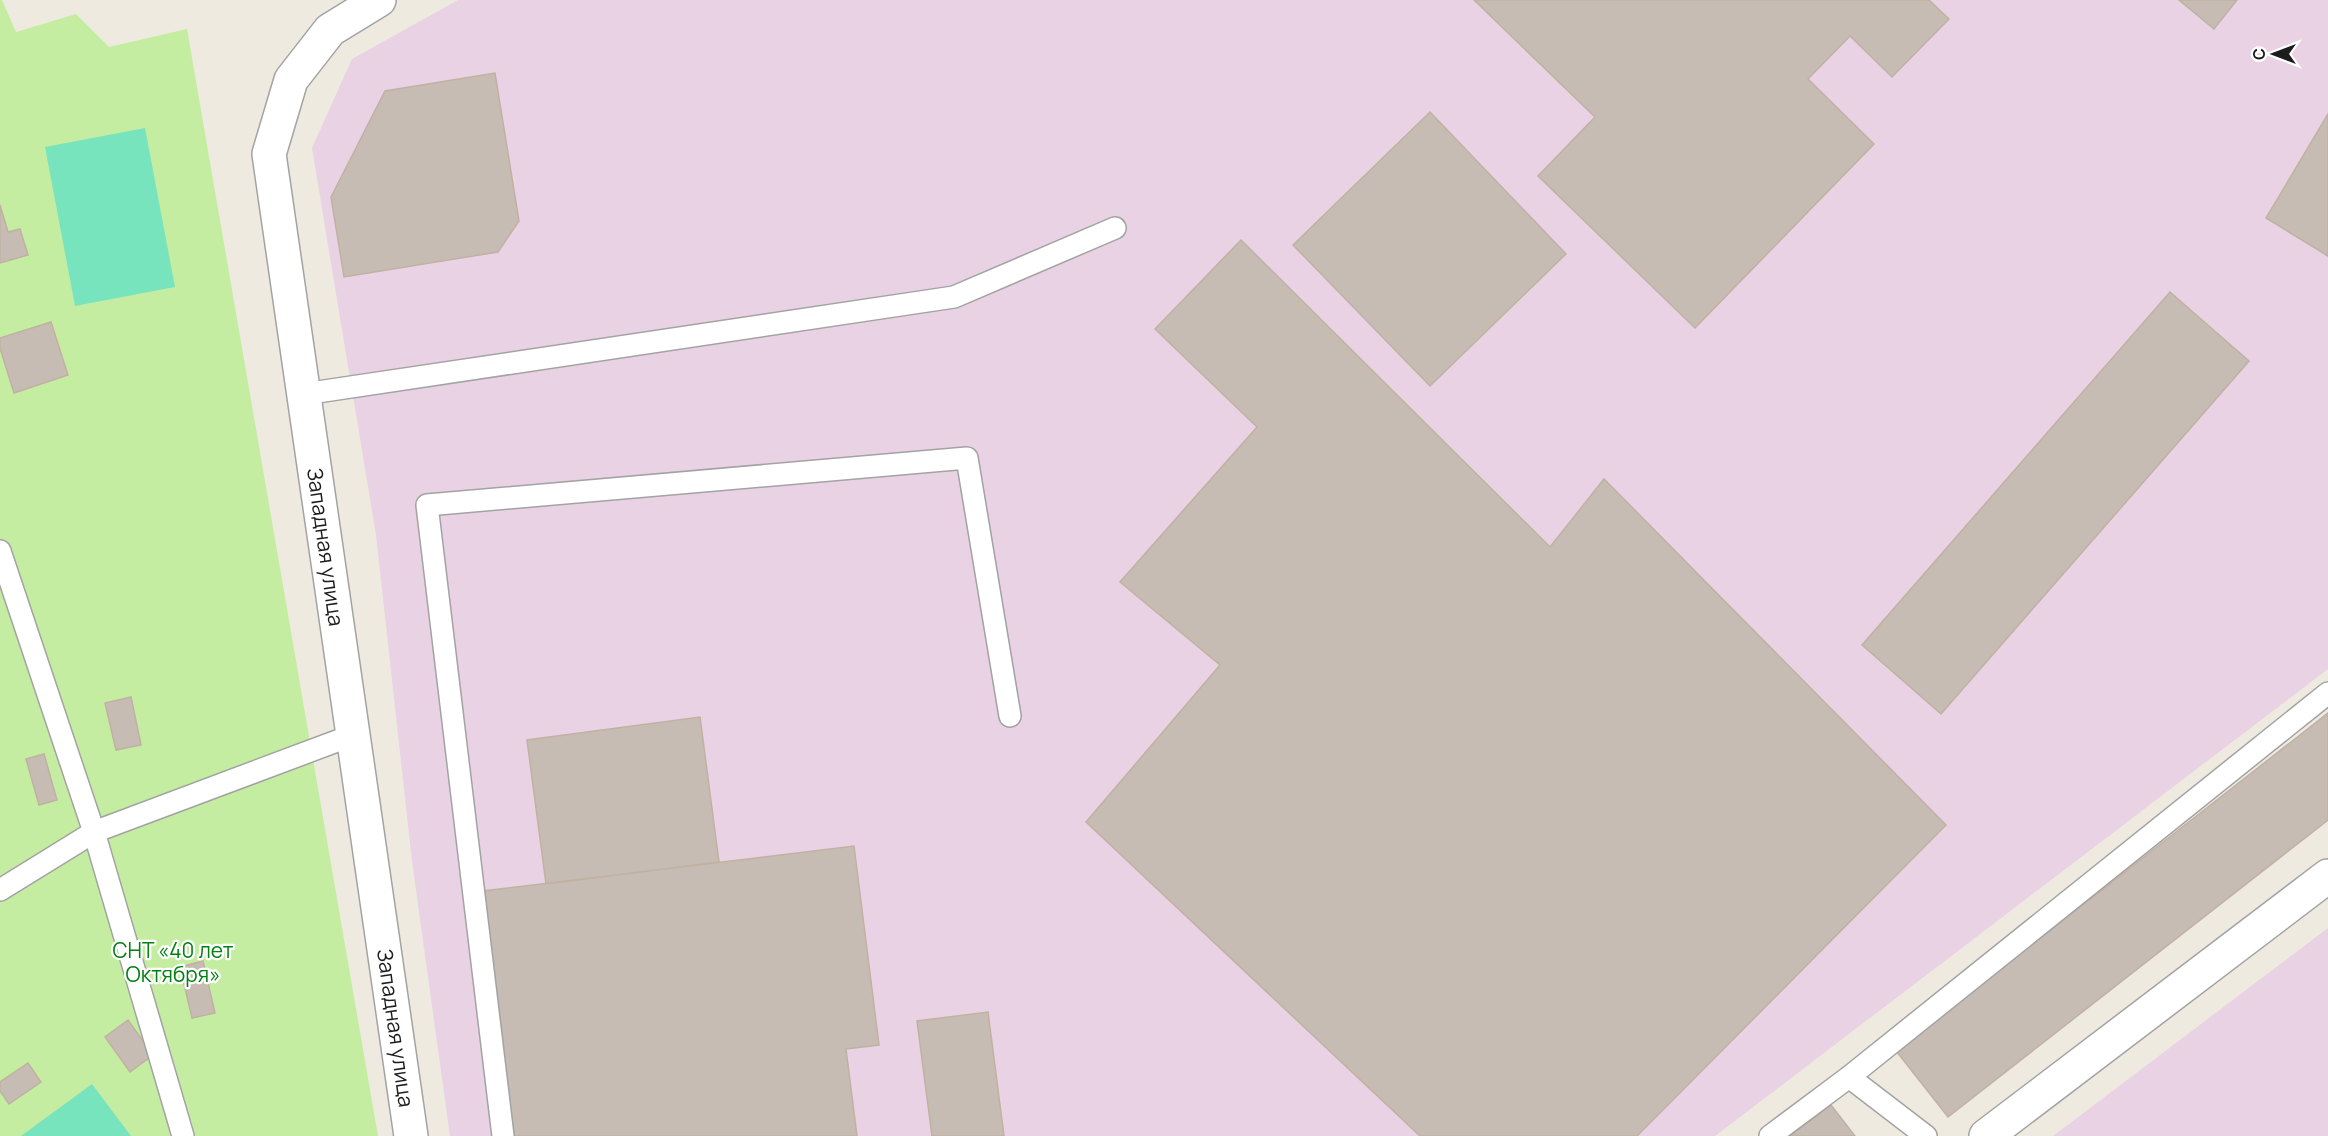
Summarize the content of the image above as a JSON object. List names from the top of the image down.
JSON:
{
  "streets": {
    "street": ["Западная улица"]
  },
  "parks": ["СНТ «40 лет Октября»"],
  "north": "left"
}
